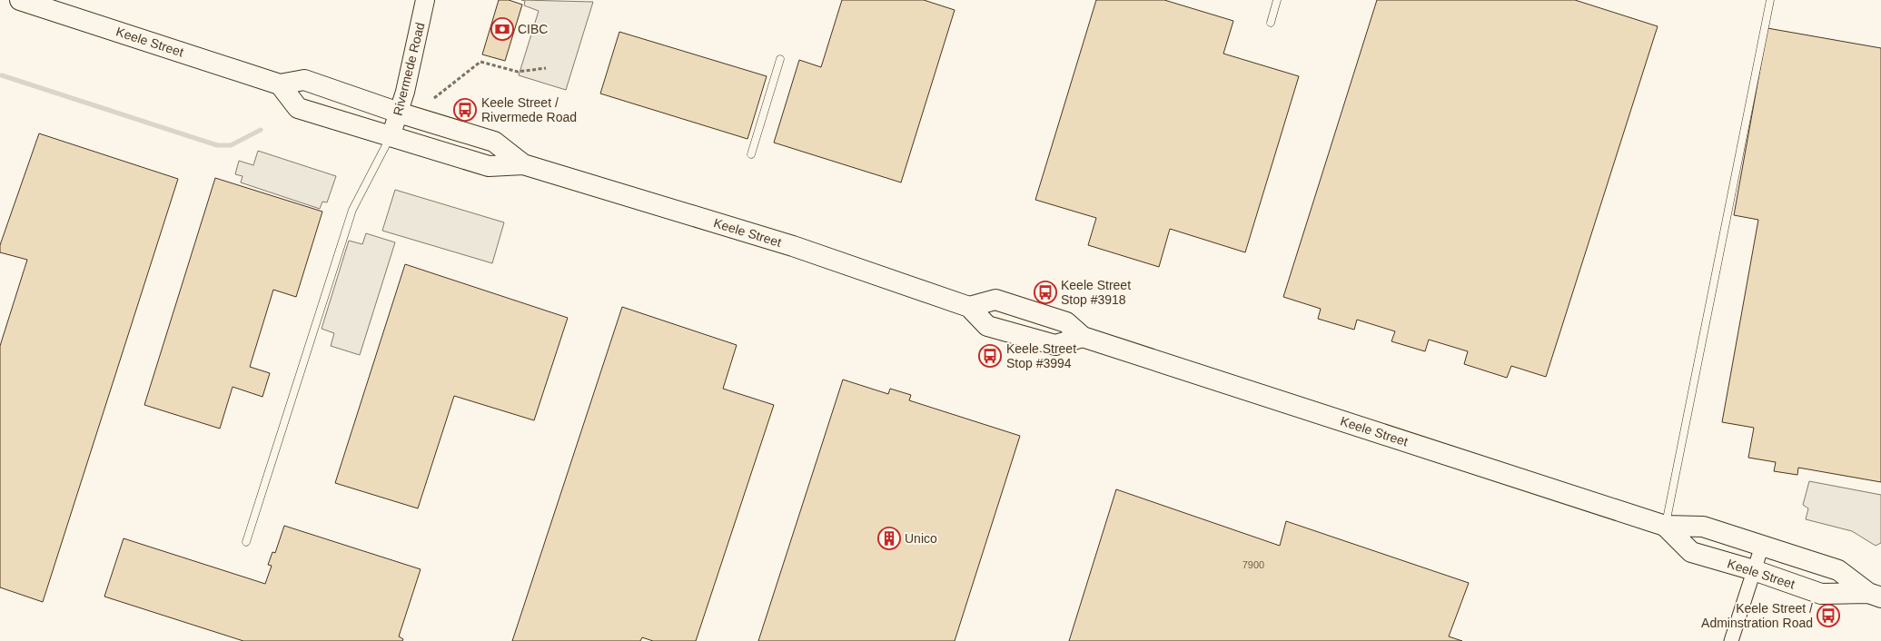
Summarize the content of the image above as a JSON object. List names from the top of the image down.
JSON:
{
  "streets": {
    "main road": ["Keele Street"],
    "street": ["Rivermede Road"]
  },
  "crossings": [
    ["Keele Street", "Rivermede Road"]
  ],
  "places": {
    "bank": ["CIBC"],
    "bus stop": [
      "Keele Street / Rivermede Road",
      "Keele Street Stop #3918",
      "Keele Street Stop #3994",
      "Keele Street / Adminstration Road"
    ],
    "building": ["Unico"]
  },
  "house_numbers": ["7900"]
}
